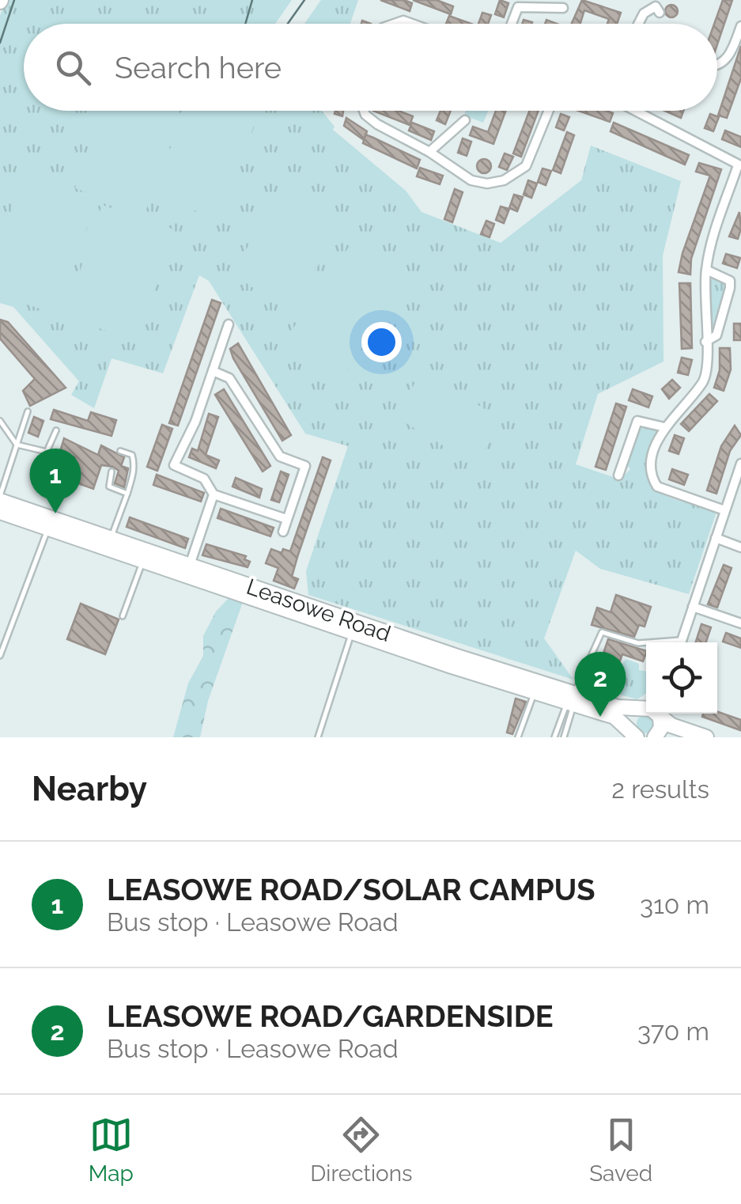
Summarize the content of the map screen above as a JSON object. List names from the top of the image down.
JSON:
{
  "streets": {
    "main road": ["Leasowe Road"]
  },
  "page": {
    "search": "Search here",
    "pins": ["1", "2"],
    "heading": ["Nearby", "2 results"],
    "list": [
      {
        "mark": "1",
        "name": "LEASOWE ROAD/SOLAR CAMPUS",
        "note": "Bus stop · Leasowe Road",
        "value": "310 m"
      },
      {
        "mark": "2",
        "name": "LEASOWE ROAD/GARDENSIDE",
        "note": "Bus stop · Leasowe Road",
        "value": "370 m"
      }
    ],
    "nav": ["Map", "Directions", "Saved"]
  }
}
